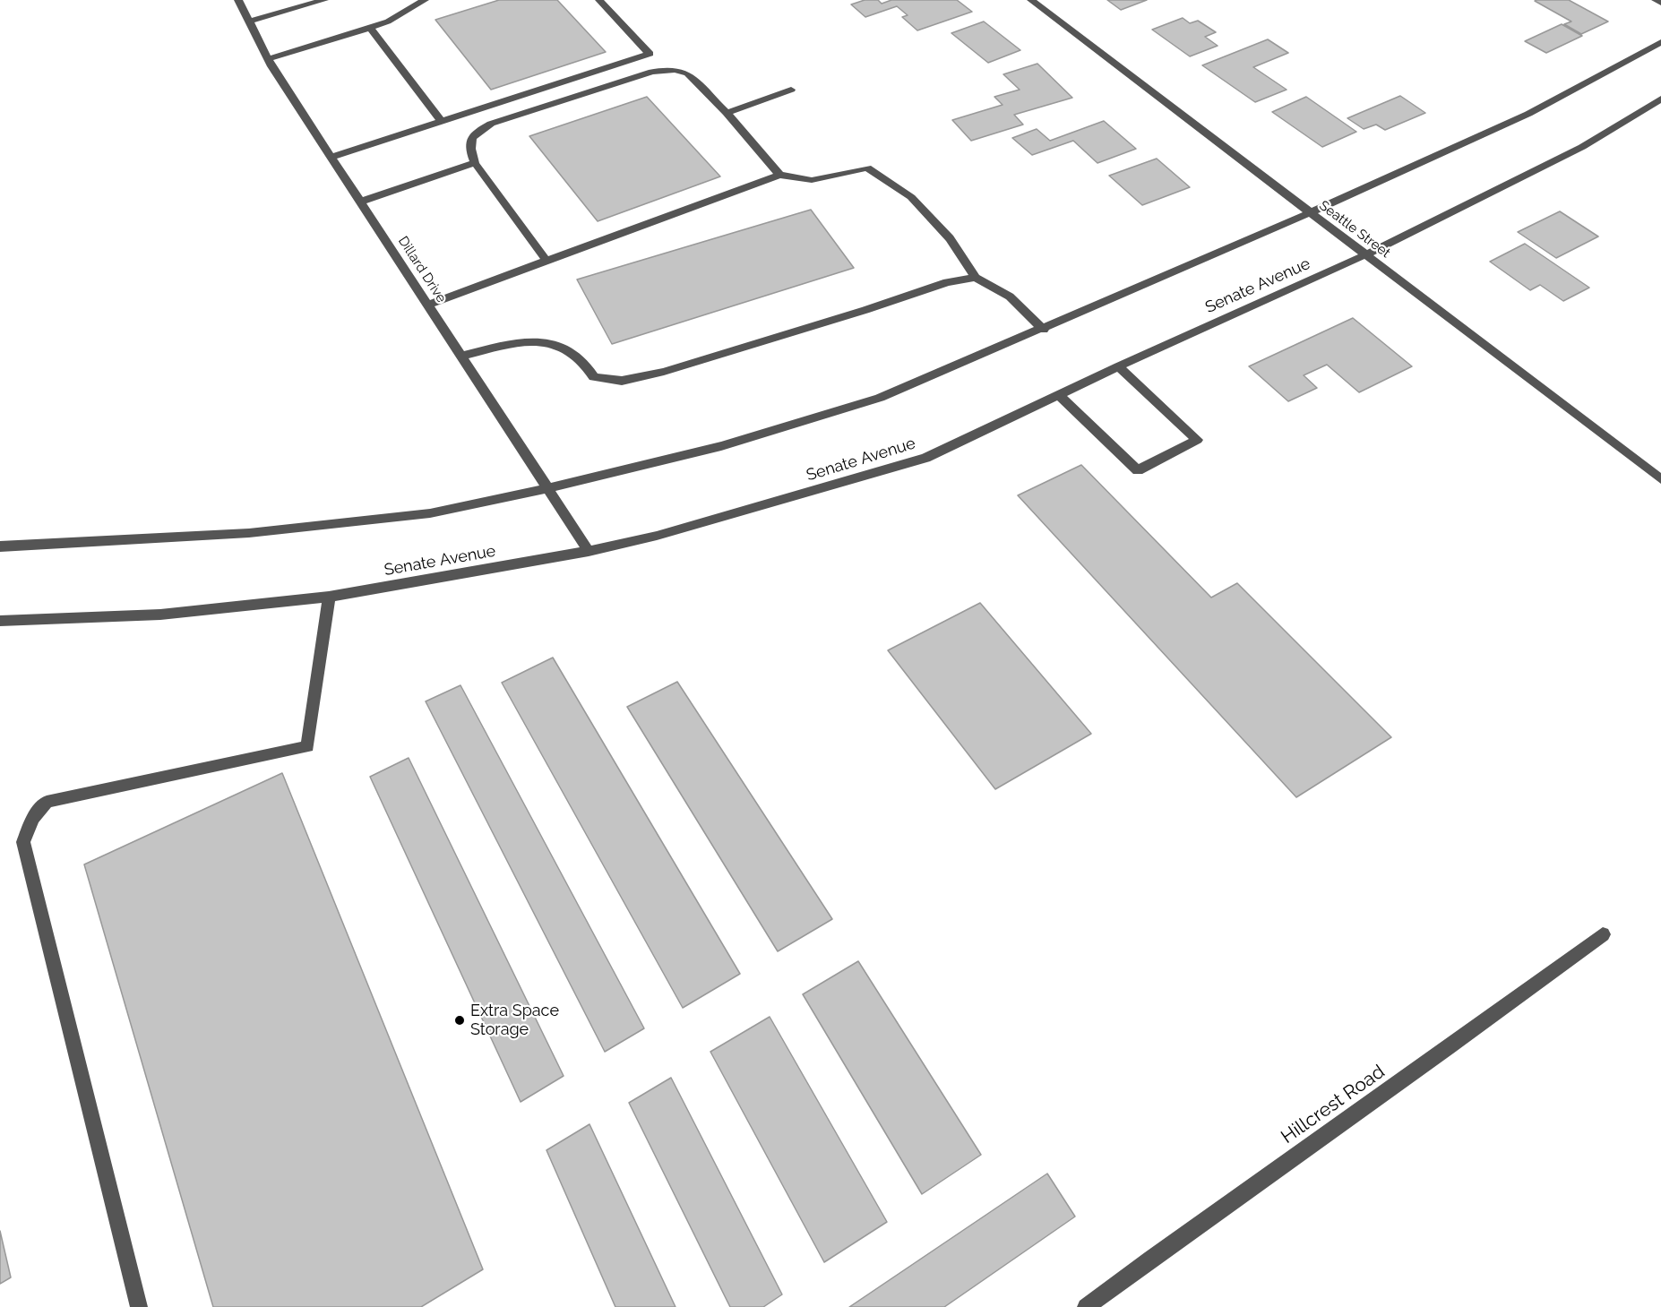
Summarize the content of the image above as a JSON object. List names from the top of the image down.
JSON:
{
  "streets": {
    "street": [
      "Seattle Street",
      "Dillard Drive",
      "Senate Avenue",
      "Hillcrest Road"
    ]
  },
  "crossings": [
    ["Seattle Street", "Senate Avenue"],
    ["Dillard Drive", "Senate Avenue"]
  ],
  "places": ["Extra Space Storage"]
}
